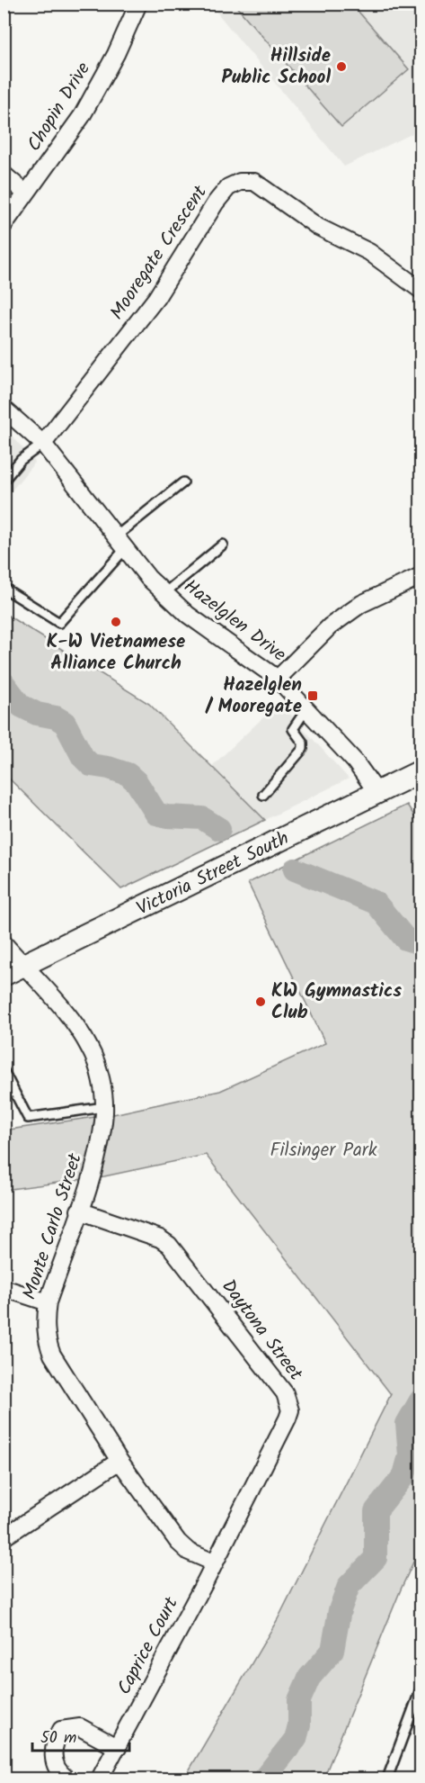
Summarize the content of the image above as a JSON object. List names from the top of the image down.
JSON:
{
  "streets": {
    "main road": ["Victoria Street South"],
    "street": [
      "Chopin Drive",
      "Mooregate Crescent",
      "Hazelglen Drive",
      "Monte Carlo Street",
      "Daytona Street",
      "Caprice Court"
    ]
  },
  "crossings": [
    ["Mooregate Crescent", "Hazelglen Drive"],
    ["Hazelglen Drive", "Victoria Street South"],
    ["Victoria Street South", "Monte Carlo Street"],
    ["Monte Carlo Street", "Daytona Street"],
    ["Monte Carlo Street", "Caprice Court"],
    ["Daytona Street", "Caprice Court"]
  ],
  "parks": ["Filsinger Park"],
  "places": {
    "other": ["Hillside Public School", "K-W Vietnamese Alliance Church", "KW Gymnastics Club"],
    "transit": ["Hazelglen / Mooregate"]
  },
  "scale_bar": "50 m"
}
